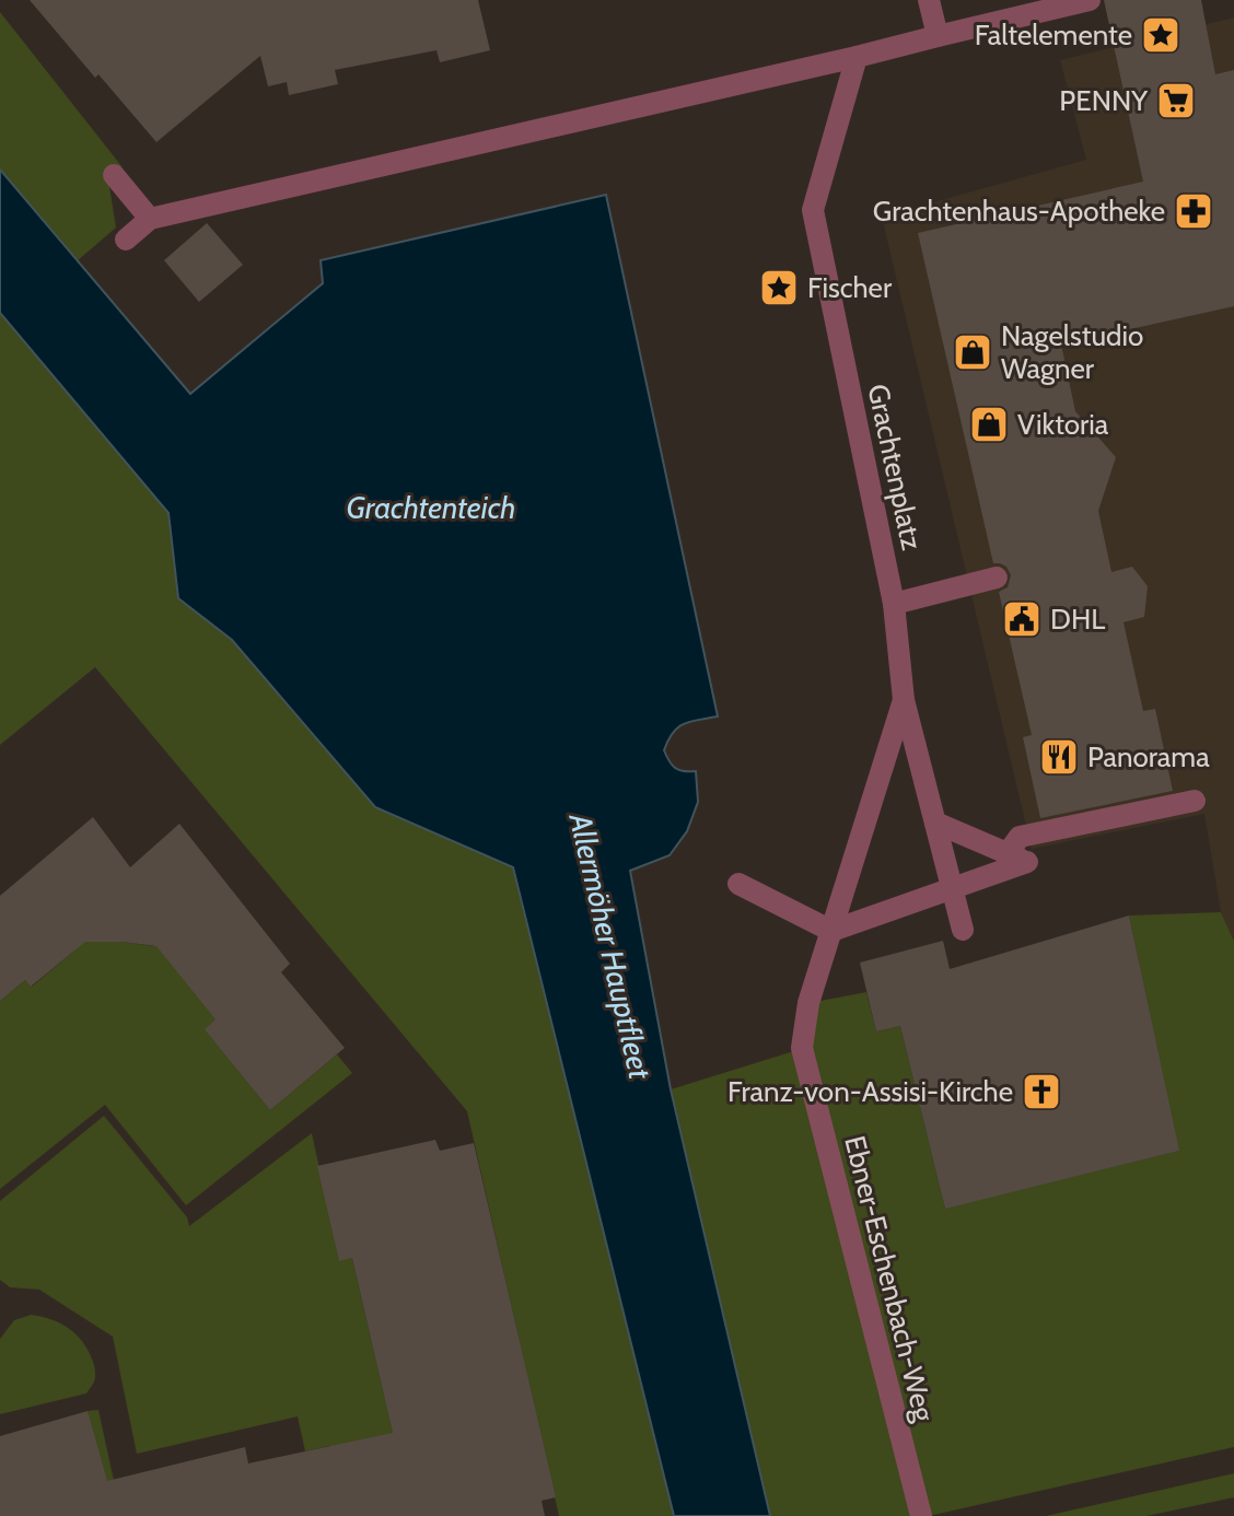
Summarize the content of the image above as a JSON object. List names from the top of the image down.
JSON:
{
  "streets": {
    "street": ["Grachtenplatz", "Ebner-Eschenbach-Weg"]
  },
  "crossings": [
    ["Grachtenplatz", "Ebner-Eschenbach-Weg"]
  ],
  "water": ["Grachtenteich", "Allermöher Hauptfleet"],
  "places": {
    "place": ["Faltelemente", "Fischer"],
    "supermarket": ["PENNY"],
    "pharmacy": ["Grachtenhaus-Apotheke"],
    "shop": ["Nagelstudio Wagner", "Viktoria"],
    "public building": ["DHL"],
    "restaurant": ["Panorama"],
    "church": ["Franz-von-Assisi-Kirche"]
  }
}
